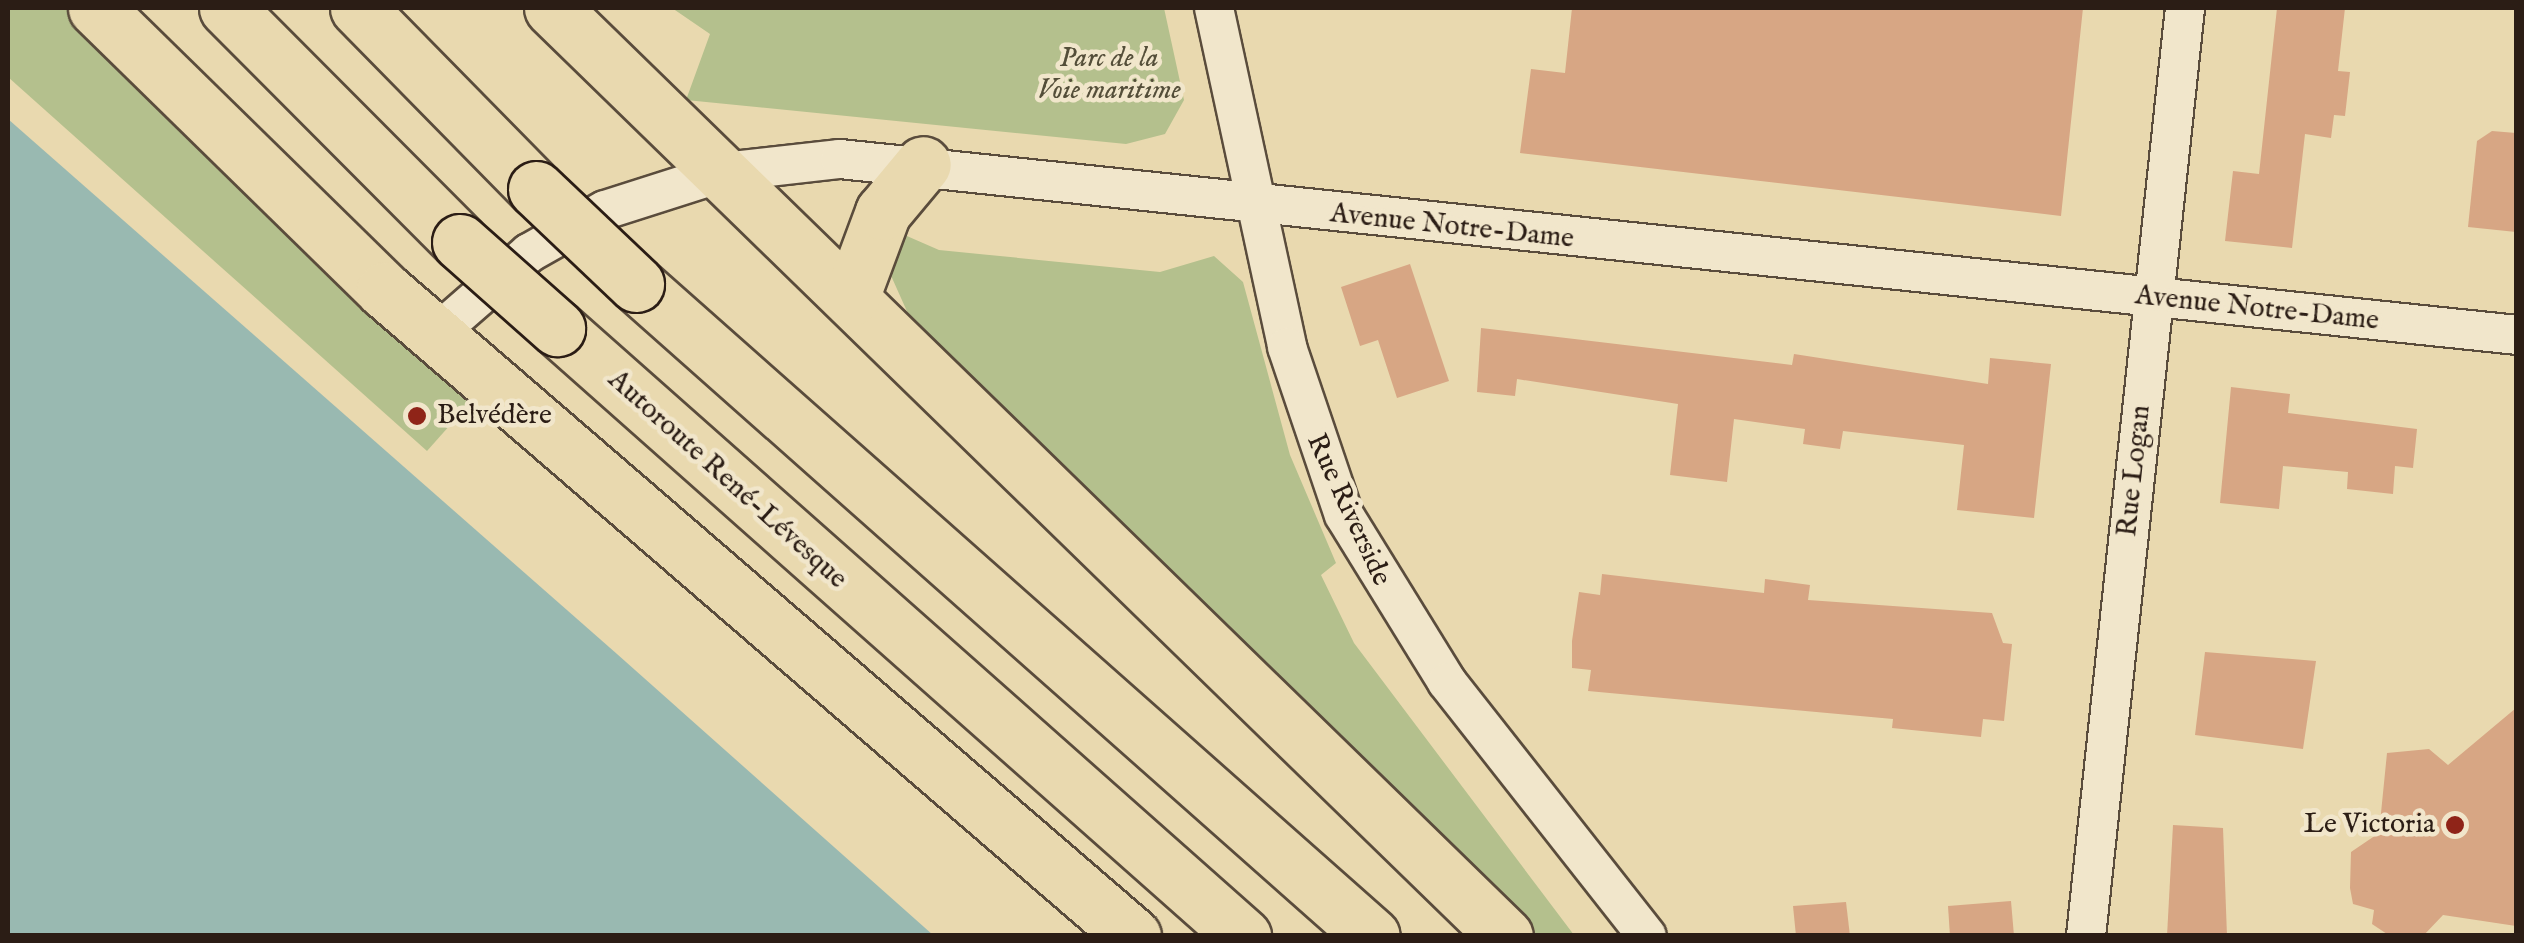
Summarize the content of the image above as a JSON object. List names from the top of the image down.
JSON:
{
  "streets": {
    "highway": ["Autoroute René-Lévesque"],
    "street": ["Avenue Notre-Dame", "Rue Logan", "Rue Riverside"]
  },
  "crossings": [
    ["Avenue Notre-Dame", "Rue Logan"],
    ["Avenue Notre-Dame", "Rue Riverside"]
  ],
  "parks": ["Parc de la Voie maritime"],
  "places": ["Belvédère", "Le Victoria"]
}
